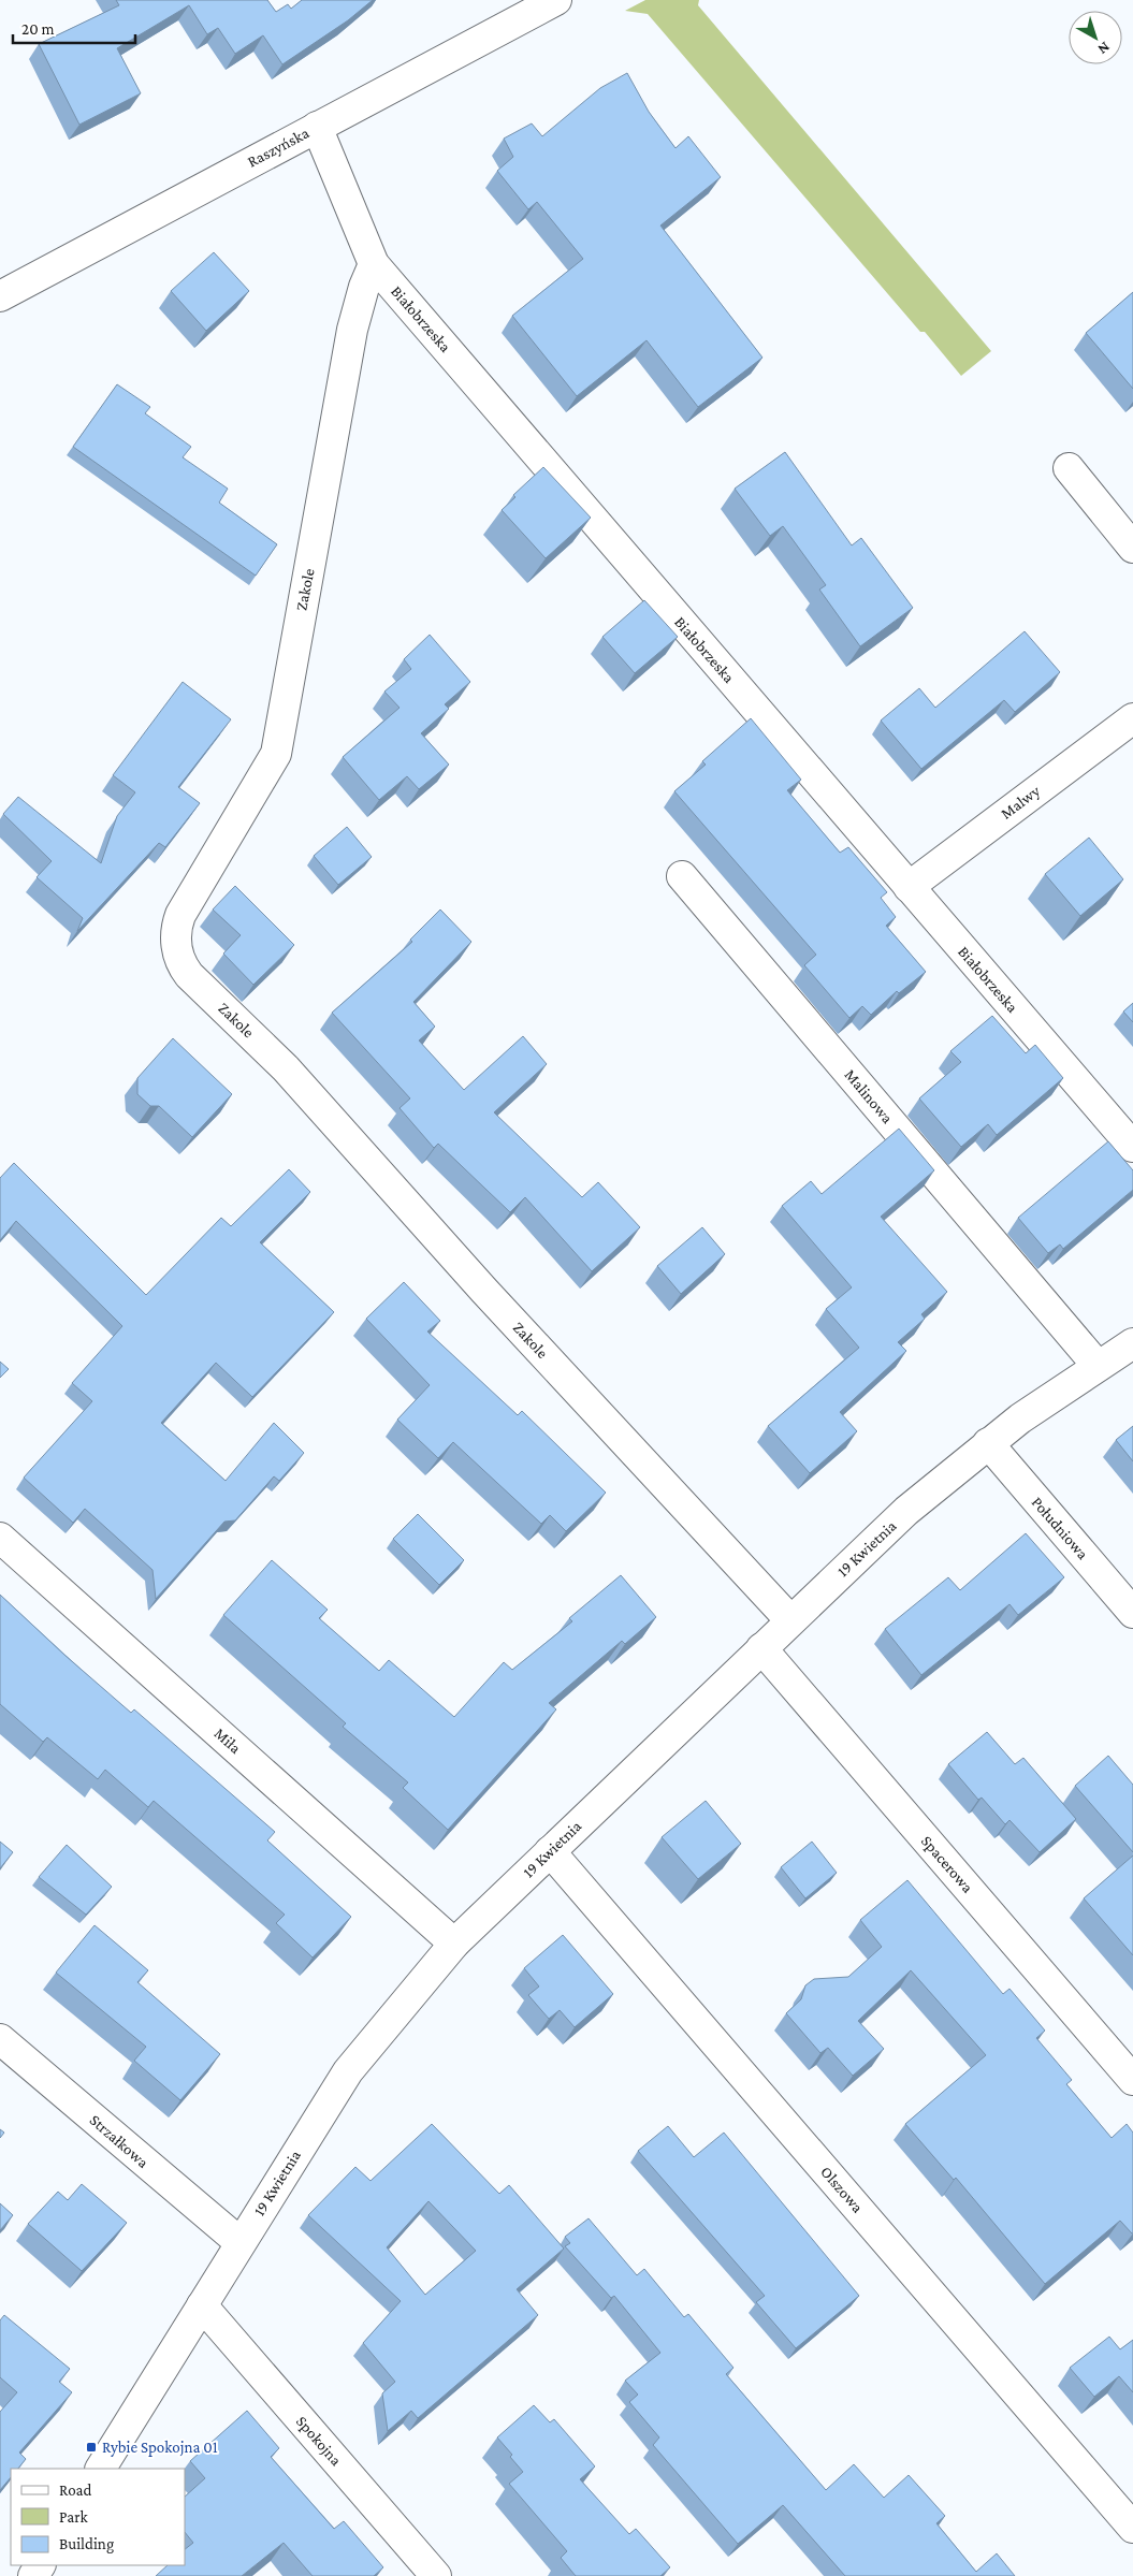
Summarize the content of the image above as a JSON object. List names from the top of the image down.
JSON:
{
  "streets": {
    "street": [
      "Raszyńska",
      "Białobrzeska",
      "Zakole",
      "Malwy",
      "Malinowa",
      "Południowa",
      "19 Kwietnia",
      "Miła",
      "Spacerowa",
      "Strzałkowa",
      "Olszowa",
      "Spokojna"
    ]
  },
  "crossings": [
    ["Raszyńska", "Białobrzeska"],
    ["Białobrzeska", "Zakole"],
    ["Białobrzeska", "Malwy"],
    ["Zakole", "19 Kwietnia"],
    ["Malinowa", "19 Kwietnia"],
    ["Południowa", "19 Kwietnia"],
    ["19 Kwietnia", "Miła"],
    ["19 Kwietnia", "Spacerowa"],
    ["19 Kwietnia", "Strzałkowa"],
    ["19 Kwietnia", "Olszowa"],
    ["19 Kwietnia", "Spokojna"]
  ],
  "places": {
    "transit": ["Rybie Spokojna 01"]
  },
  "legend": ["Road", "Park", "Building"],
  "scale_bar": "20 m",
  "north": "bottom right"
}
